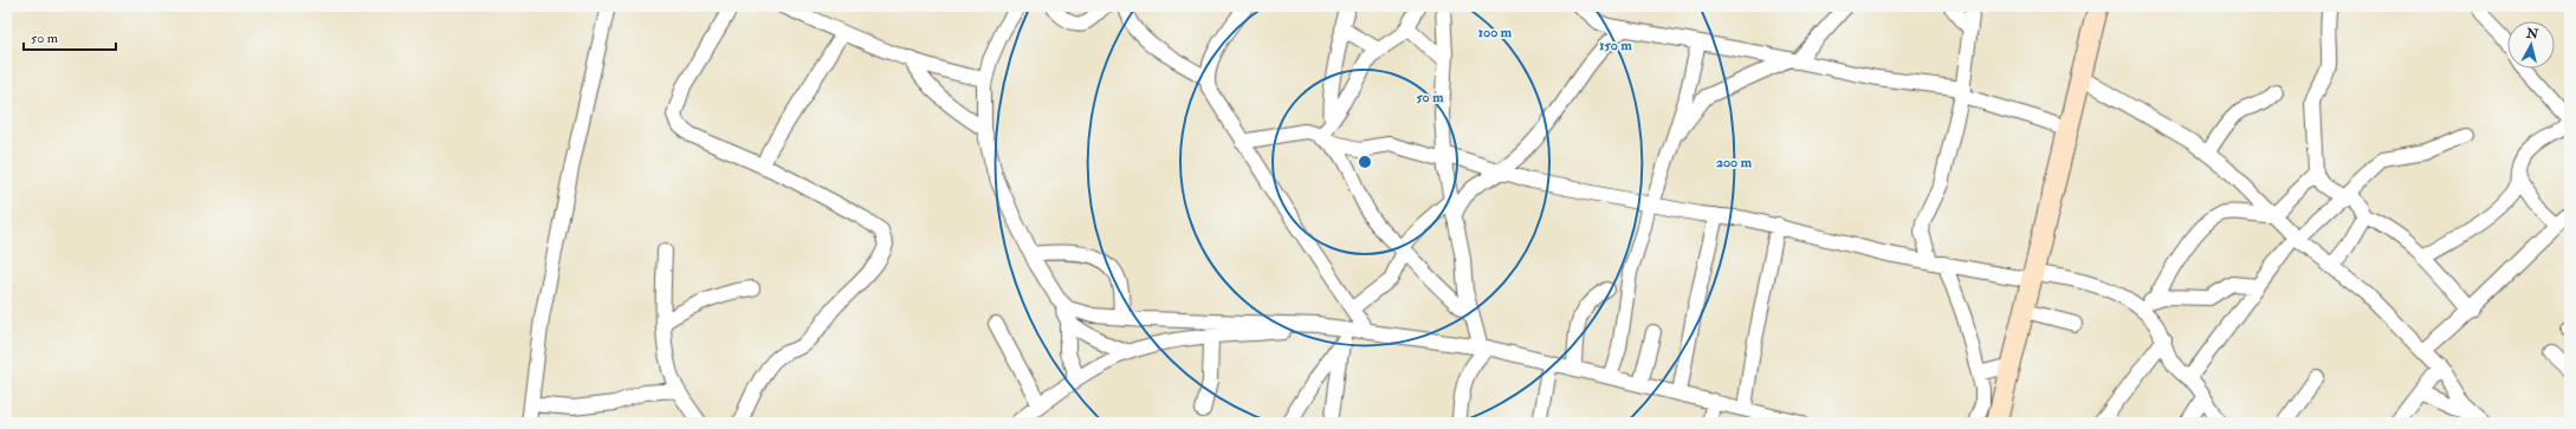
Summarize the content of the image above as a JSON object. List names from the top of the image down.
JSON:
{
  "scale_bar": "50 m",
  "north": "top",
  "rings": [
    "100 m",
    "150 m",
    "50 m",
    "200 m"
  ]
}
